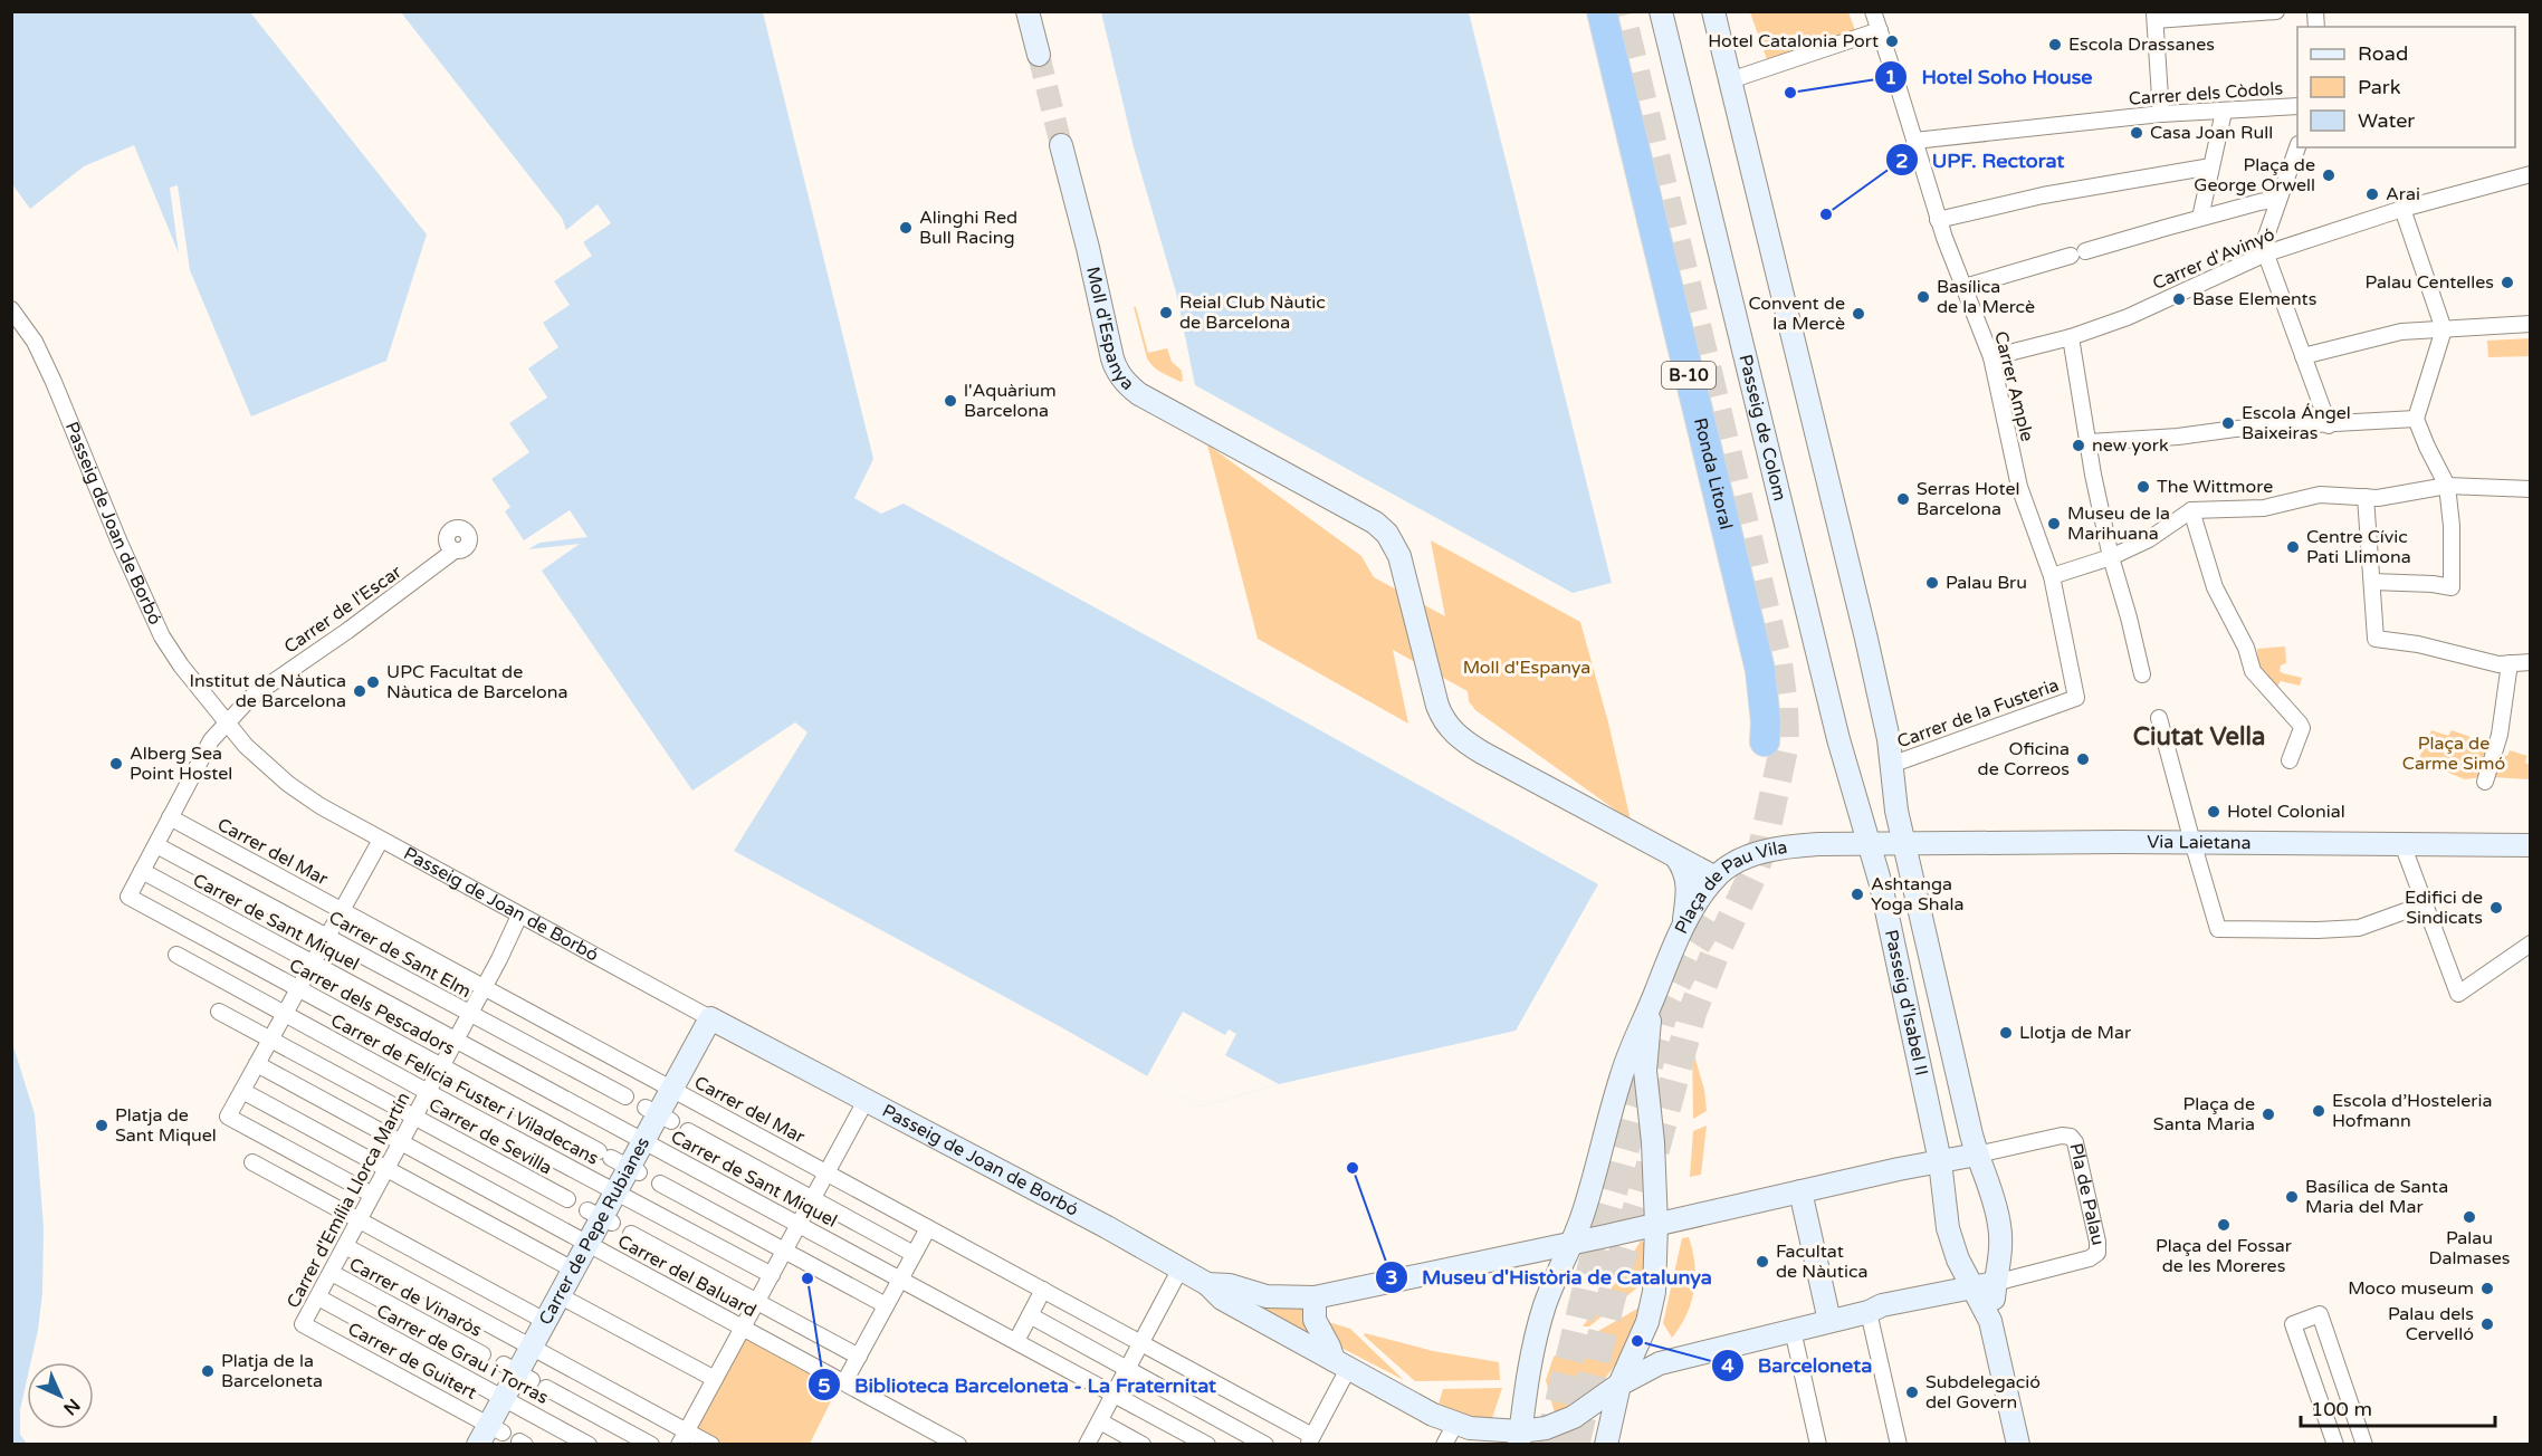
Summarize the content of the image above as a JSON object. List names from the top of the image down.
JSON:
{
  "streets": {
    "highway": ["B-10", "Ronda Litoral"],
    "street": [
      "Carrer dels Còdols",
      "Carrer d'Avinyó",
      "Moll d'Espanya",
      "Carrer Ample",
      "Passeig de Colom",
      "Passeig de Joan de Borbó",
      "Carrer de l'Escar",
      "Carrer de la Fusteria",
      "Via Laietana",
      "Carrer del Mar",
      "Plaça de Pau Vila",
      "Carrer de Sant Miquel",
      "Carrer de Sant Elm",
      "Passeig d'Isabel II",
      "Carrer dels Pescadors",
      "Carrer de Felícia Fuster i Viladecans",
      "Carrer de Sevilla",
      "Pla de Palau",
      "Carrer d'Emília Llorca Martín",
      "Carrer de Pepe Rubianes",
      "Carrer del Baluard",
      "Carrer de Vinaròs",
      "Carrer de Grau i Torras",
      "Carrer de Guitert"
    ]
  },
  "crossings": [
    ["Carrer dels Còdols", "Carrer Ample"],
    ["Carrer d'Avinyó", "Carrer Ample"],
    ["Moll d'Espanya", "Plaça de Pau Vila"],
    ["Carrer Ample", "Carrer de la Fusteria"],
    ["Passeig de Colom", "Via Laietana"],
    ["Passeig de Colom", "Plaça de Pau Vila"],
    ["Passeig de Colom", "Passeig d'Isabel II"],
    ["Passeig de Joan de Borbó", "Carrer de l'Escar"],
    ["Passeig de Joan de Borbó", "Carrer d'Emília Llorca Martín"],
    ["Passeig de Joan de Borbó", "Carrer de Pepe Rubianes"],
    ["Carrer de l'Escar", "Carrer del Mar"],
    ["Carrer de l'Escar", "Carrer de Sant Miquel"],
    ["Carrer de l'Escar", "Carrer de Sant Elm"],
    ["Carrer de l'Escar", "Carrer dels Pescadors"],
    ["Via Laietana", "Plaça de Pau Vila"],
    ["Via Laietana", "Passeig d'Isabel II"],
    ["Carrer del Mar", "Carrer d'Emília Llorca Martín"],
    ["Carrer del Mar", "Carrer de Pepe Rubianes"],
    ["Plaça de Pau Vila", "Passeig d'Isabel II"],
    ["Plaça de Pau Vila", "Pla de Palau"],
    ["Carrer de Sant Miquel", "Carrer d'Emília Llorca Martín"],
    ["Carrer de Sant Miquel", "Carrer de Pepe Rubianes"],
    ["Carrer de Sant Elm", "Carrer d'Emília Llorca Martín"],
    ["Passeig d'Isabel II", "Pla de Palau"],
    ["Carrer dels Pescadors", "Carrer d'Emília Llorca Martín"],
    ["Carrer dels Pescadors", "Carrer de Pepe Rubianes"],
    ["Carrer de Felícia Fuster i Viladecans", "Carrer d'Emília Llorca Martín"],
    ["Carrer de Felícia Fuster i Viladecans", "Carrer de Pepe Rubianes"],
    ["Carrer de Sevilla", "Carrer d'Emília Llorca Martín"],
    ["Carrer d'Emília Llorca Martín", "Carrer del Baluard"],
    ["Carrer d'Emília Llorca Martín", "Carrer de Vinaròs"],
    ["Carrer d'Emília Llorca Martín", "Carrer de Grau i Torras"],
    ["Carrer d'Emília Llorca Martín", "Carrer de Guitert"],
    ["Carrer de Pepe Rubianes", "Carrer del Baluard"],
    ["Carrer de Pepe Rubianes", "Carrer de Grau i Torras"],
    ["Carrer de Pepe Rubianes", "Carrer de Guitert"]
  ],
  "districts": ["Ciutat Vella"],
  "parks": ["Moll d'Espanya", "Plaça de Carme Simó"],
  "places": [
    "Hotel Catalonia Port",
    "Escola Drassanes",
    "Hotel Soho House",
    "Casa Joan Rull",
    "Plaça de George Orwell",
    "Arai",
    "UPF. Rectorat",
    "Alinghi Red Bull Racing",
    "Palau Centelles",
    "Basílica de la Mercè",
    "Base Elements",
    "Reial Club Nàutic de Barcelona",
    "Convent de la Mercè",
    "l'Aquàrium Barcelona",
    "Escola Ángel Baixeiras",
    "new york",
    "The Wittmore",
    "Serras Hotel Barcelona",
    "Museu de la Marihuana",
    "Centre Cívic Pati Llimona",
    "Palau Bru",
    "UPC Facultat de Nàutica de Barcelona",
    "Institut de Nàutica de Barcelona",
    "Oficina de Correos",
    "Alberg Sea Point Hostel",
    "Hotel Colonial",
    "Ashtanga Yoga Shala",
    "Edifici de Sindicats",
    "Llotja de Mar",
    "Escola d’Hosteleria Hofmann",
    "Plaça de Santa Maria",
    "Platja de Sant Miquel",
    "Museu d'Història de Catalunya",
    "Basílica de Santa Maria del Mar",
    "Palau Dalmases",
    "Plaça del Fossar de les Moreres",
    "Facultat de Nàutica",
    "Biblioteca Barceloneta - La Fraternitat",
    "Moco museum",
    "Palau dels Cervelló",
    "Barceloneta",
    "Platja de la Barceloneta",
    "Subdelegació del Govern"
  ],
  "legend": ["Road", "Park", "Water"],
  "scale_bar": "100 m",
  "north": "bottom right"
}
